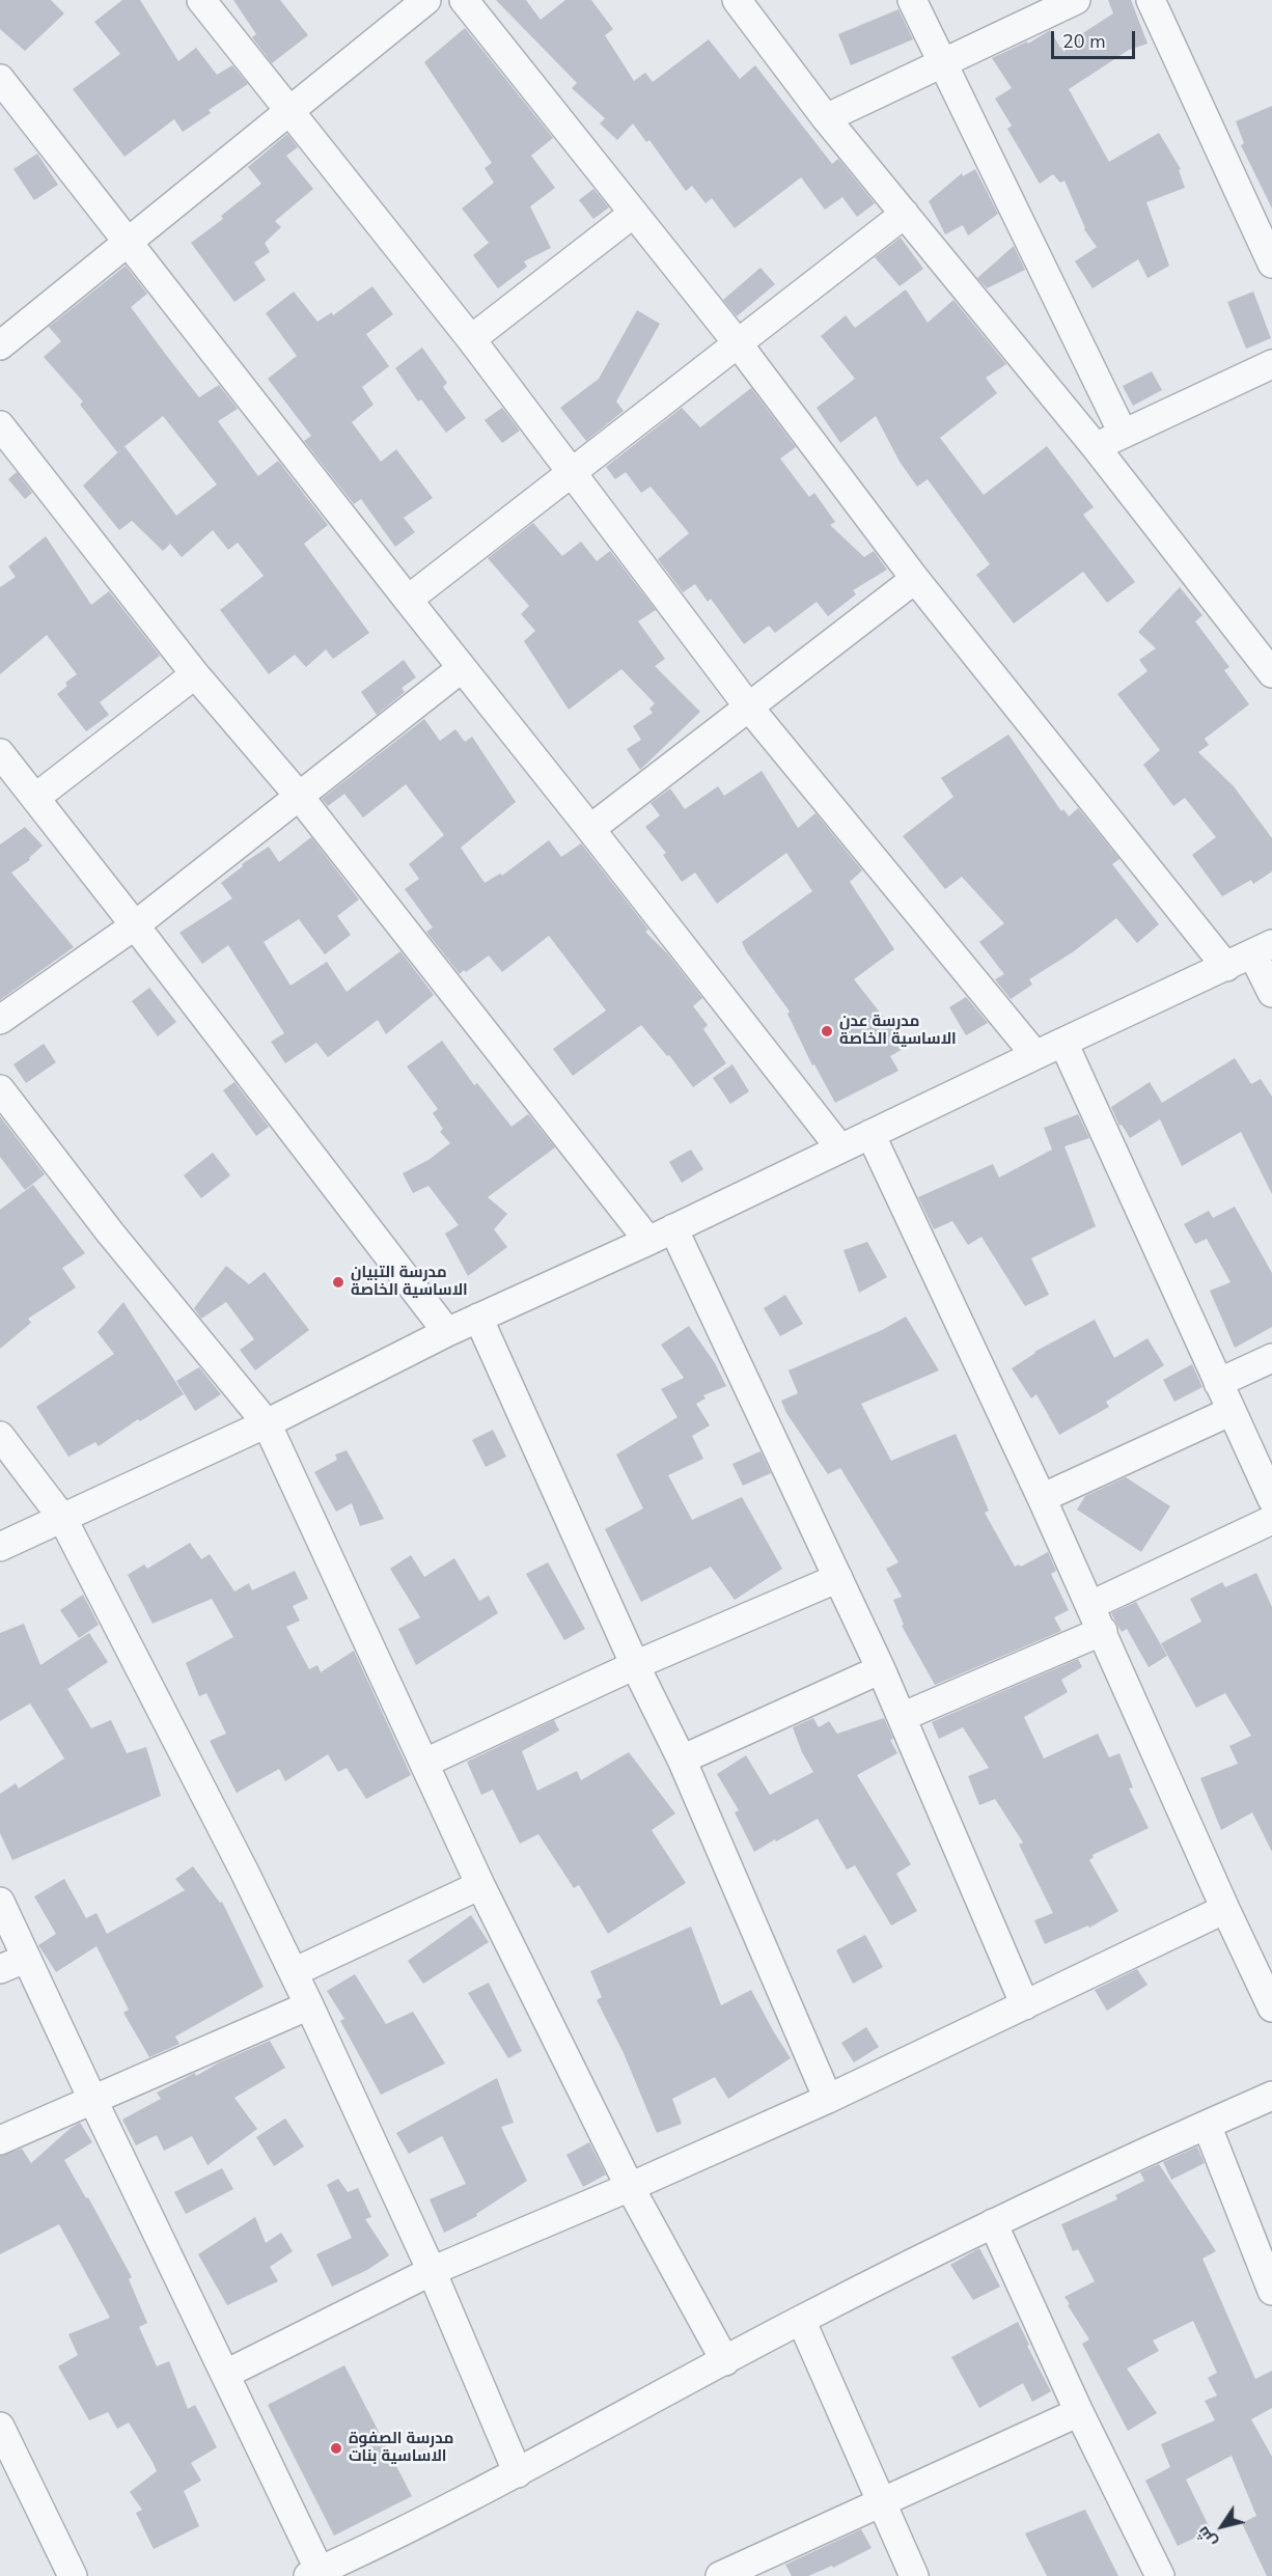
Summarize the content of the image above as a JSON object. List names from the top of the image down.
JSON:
{
  "places": ["مدرسة عدن الاساسية الخاصة", "مدرسة التبيان الاساسية الخاصة", "مدرسة الصفوة الاساسية بنات"],
  "scale_bar": "20 m",
  "north": "bottom left"
}
